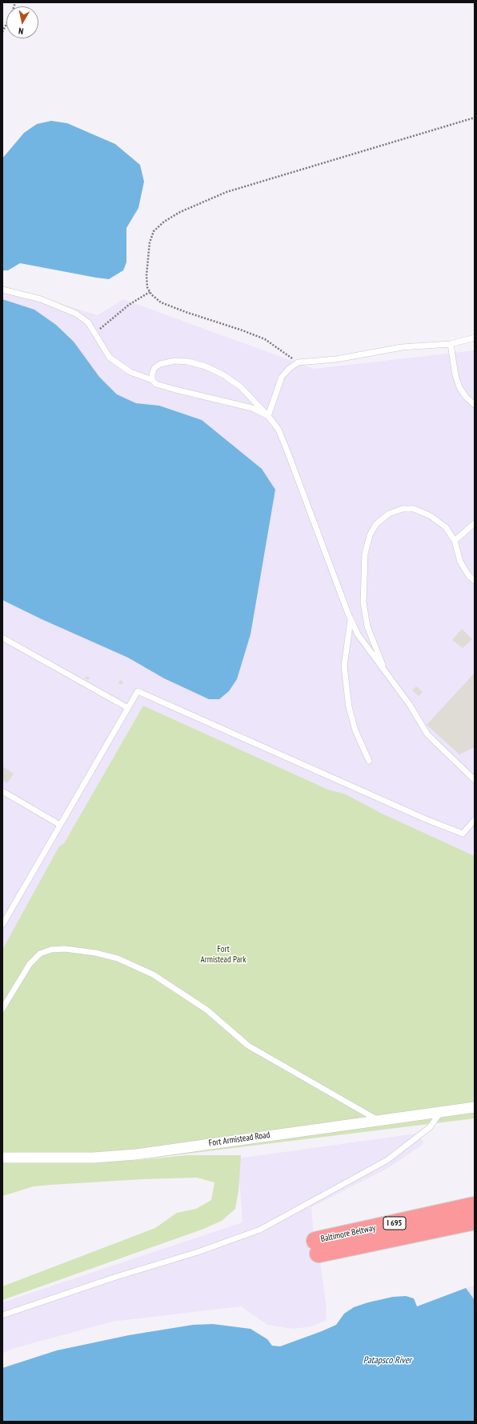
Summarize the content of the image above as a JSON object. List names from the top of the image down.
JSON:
{
  "streets": {
    "highway": ["I 695", "Baltimore Beltway"],
    "street": ["Fort Armistead Road"]
  },
  "water": ["Patapsco River"],
  "parks": ["Fort Armistead Park"],
  "north": "bottom"
}
